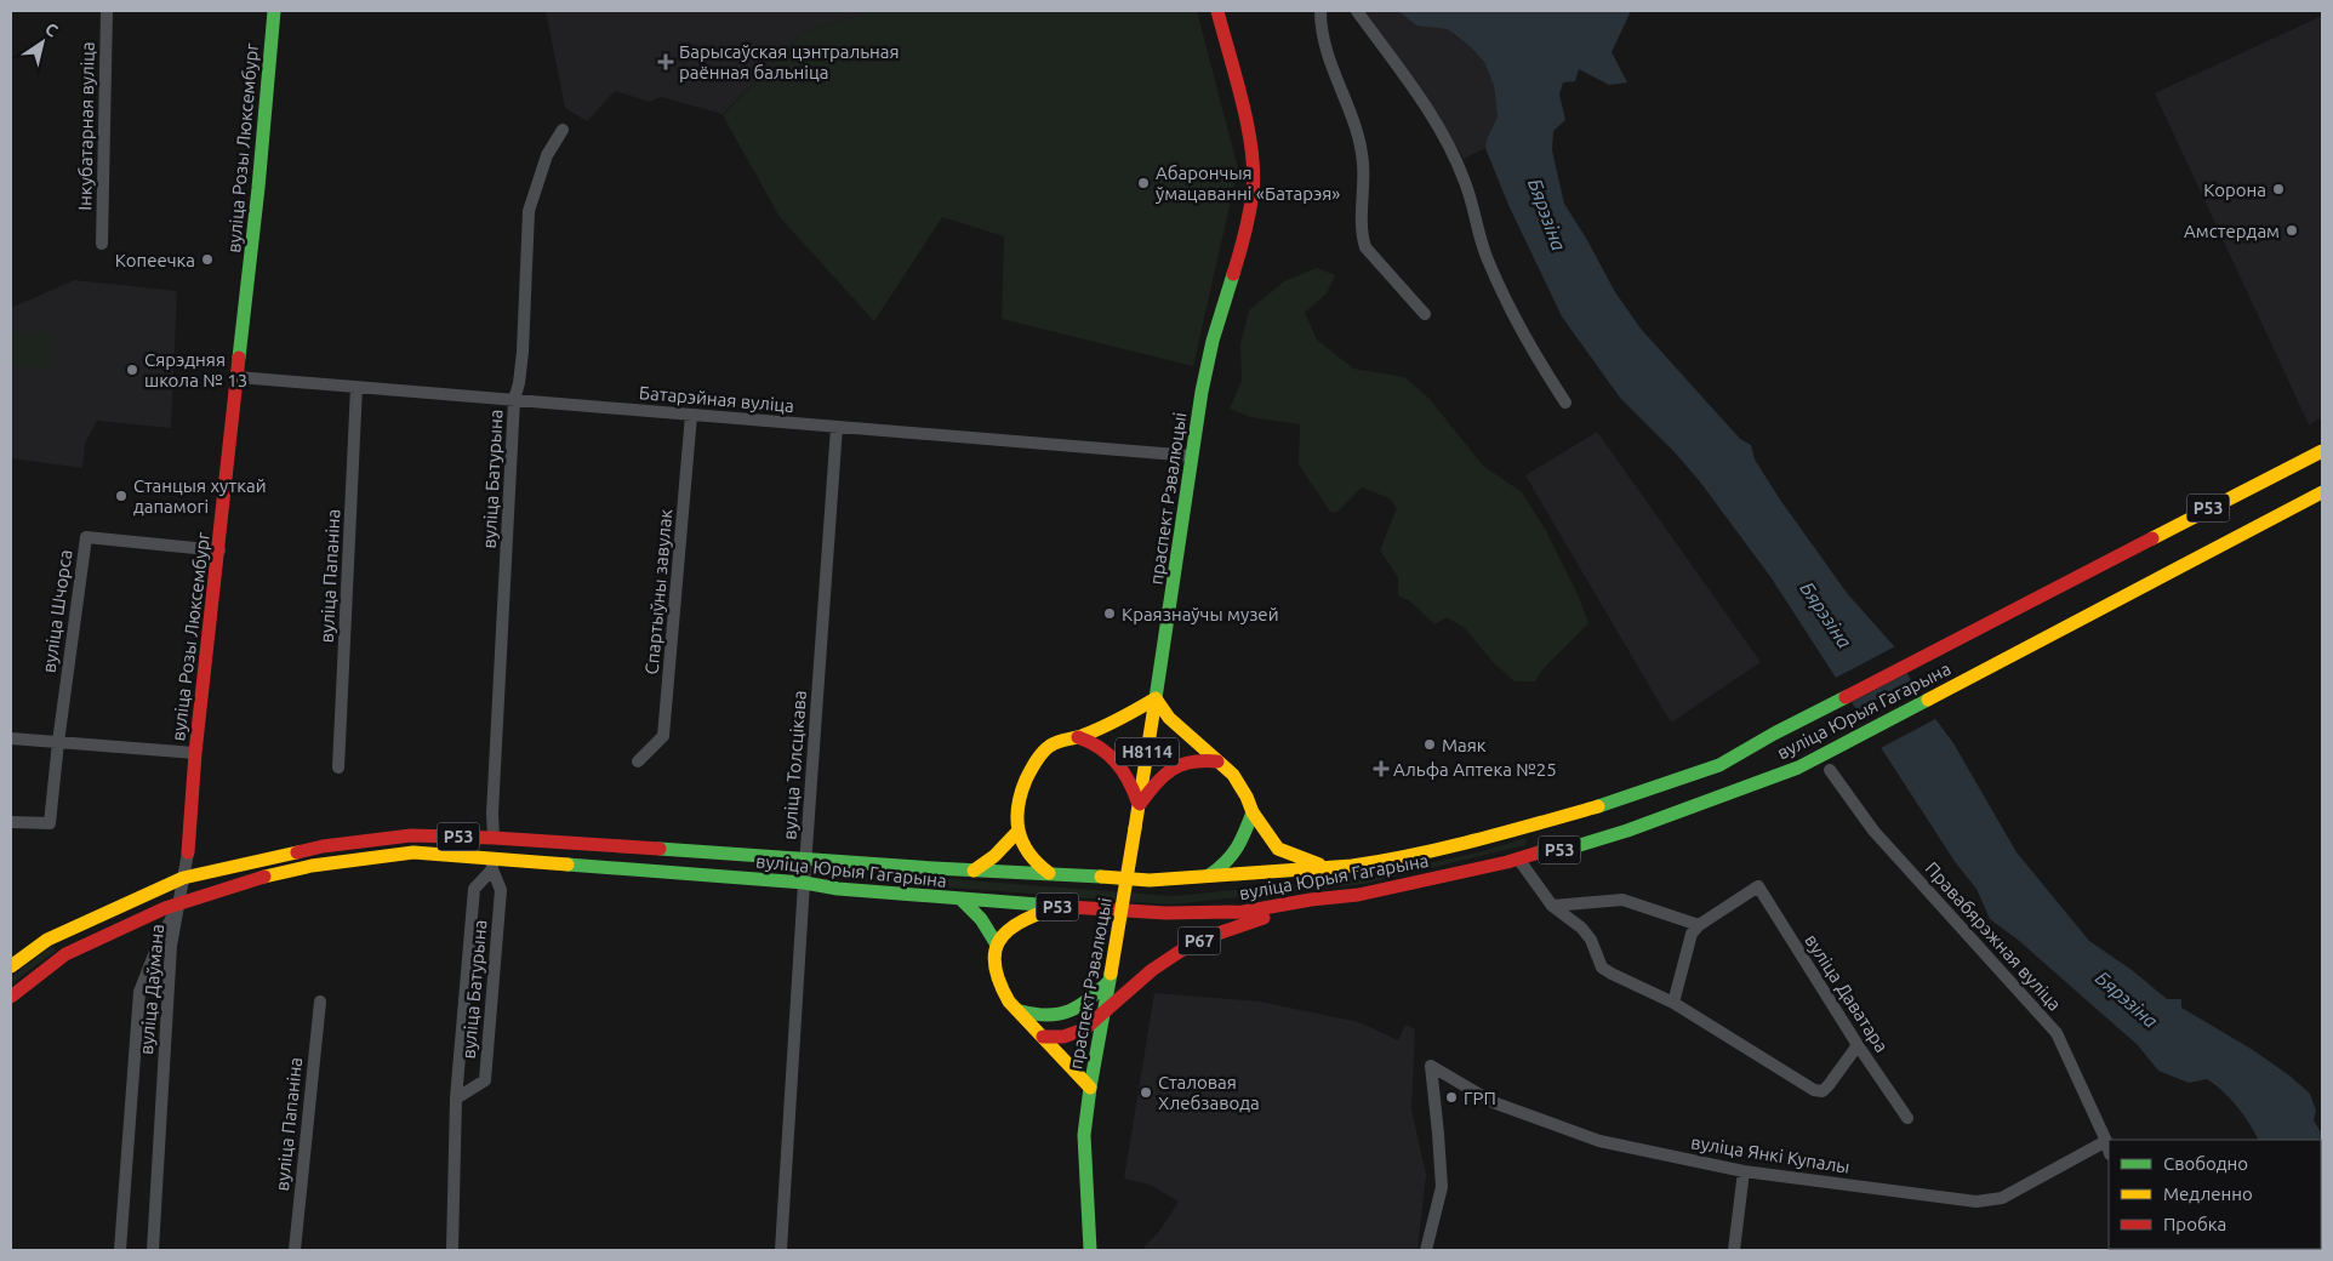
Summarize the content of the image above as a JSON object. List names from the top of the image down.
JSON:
{
  "streets": {
    "main road": [
      "вуліца Розы Люксембург",
      "праспект Рэвалюцыі",
      "Р53",
      "вуліца Юрыя Гагарына",
      "Н8114",
      "Р67"
    ],
    "street": [
      "Інкубатарная вуліца",
      "Батарэйная вуліца",
      "вуліца Батурына",
      "вуліца Папаніна",
      "Спартыўны завулак",
      "вуліца Шчорса",
      "вуліца Толсцікава",
      "Правабярэжная вуліца",
      "вуліца Даўмана",
      "вуліца Даватара",
      "вуліца Янкі Купалы"
    ]
  },
  "crossings": [
    ["вуліца Розы Люксембург", "Батарэйная вуліца"],
    ["вуліца Розы Люксембург", "вуліца Шчорса"],
    ["вуліца Розы Люксембург", "вуліца Юрыя Гагарына"],
    ["вуліца Розы Люксембург", "вуліца Даўмана"],
    ["Батарэйная вуліца", "вуліца Батурына"],
    ["Батарэйная вуліца", "праспект Рэвалюцыі"],
    ["Батарэйная вуліца", "вуліца Папаніна"],
    ["Батарэйная вуліца", "Спартыўны завулак"],
    ["Батарэйная вуліца", "вуліца Толсцікава"],
    ["вуліца Батурына", "вуліца Юрыя Гагарына"],
    ["праспект Рэвалюцыі", "Р67"],
    ["вуліца Юрыя Гагарына", "вуліца Толсцікава"],
    ["вуліца Юрыя Гагарына", "Р67"],
    ["вуліца Юрыя Гагарына", "вуліца Даўмана"],
    ["Правабярэжная вуліца", "вуліца Янкі Купалы"]
  ],
  "water": ["Бярэзіна"],
  "places": {
    "health": ["Барысаўская цэнтральная раённая бальніца", "Альфа Аптека №25"],
    "other": [
      "Абарончыя ўмацаванні «Батарэя»",
      "Корона",
      "Амстердам",
      "Копеечка",
      "Сярэдняя школа № 13",
      "Станцыя хуткай дапамогі",
      "Краязнаўчы музей",
      "Маяк",
      "Сталовая Хлебзавода",
      "ГРП"
    ]
  },
  "legend": ["Свободно", "Медленно", "Пробка"],
  "north": "top right"
}
